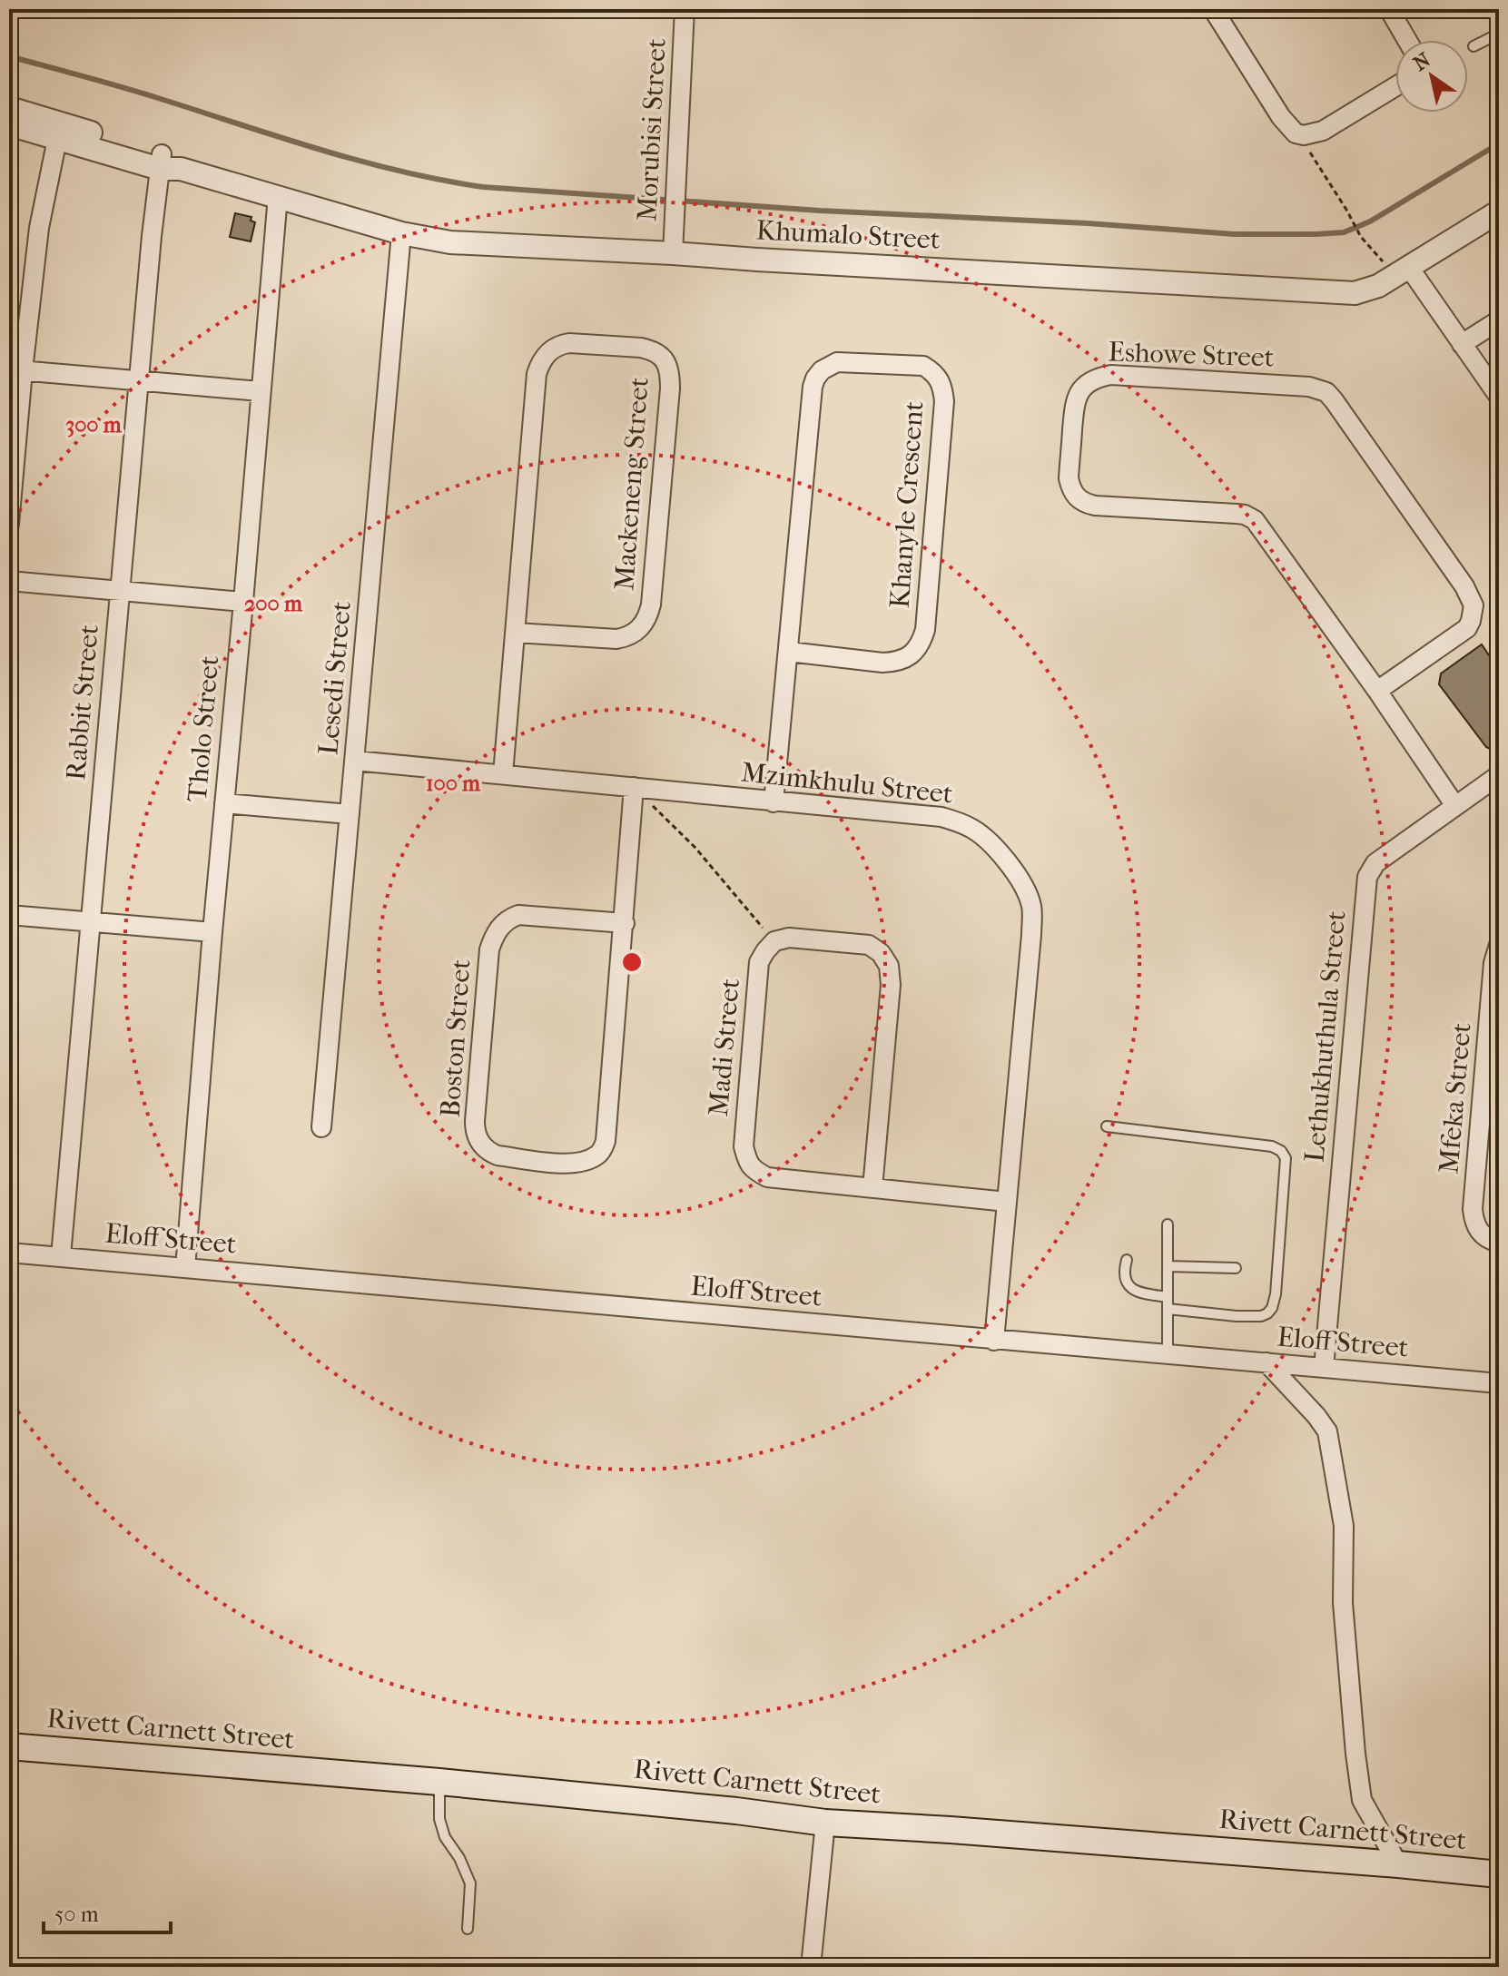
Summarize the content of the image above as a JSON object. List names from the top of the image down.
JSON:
{
  "streets": {
    "main road": ["Rivett Carnett Street"],
    "street": [
      "Morubisi Street",
      "Khumalo Street",
      "Eshowe Street",
      "Mackeneng Street",
      "Khanyle Crescent",
      "Lesedi Street",
      "Rabbit Street",
      "Tholo Street",
      "Mzimkhulu Street",
      "Lethukhuthula Street",
      "Boston Street",
      "Madi Street",
      "Mfeka Street",
      "Eloff Street"
    ]
  },
  "crossings": [
    ["Morubisi Street", "Khumalo Street"],
    ["Khumalo Street", "Lesedi Street"],
    ["Khumalo Street", "Rabbit Street"],
    ["Khumalo Street", "Tholo Street"],
    ["Eshowe Street", "Lethukhuthula Street"],
    ["Mackeneng Street", "Mzimkhulu Street"],
    ["Khanyle Crescent", "Mzimkhulu Street"],
    ["Lesedi Street", "Mzimkhulu Street"],
    ["Rabbit Street", "Eloff Street"],
    ["Tholo Street", "Eloff Street"],
    ["Mzimkhulu Street", "Boston Street"],
    ["Mzimkhulu Street", "Madi Street"],
    ["Mzimkhulu Street", "Eloff Street"],
    ["Lethukhuthula Street", "Eloff Street"]
  ],
  "scale_bar": "50 m",
  "north": "top left",
  "rings": ["300 m", "200 m", "100 m"]
}
